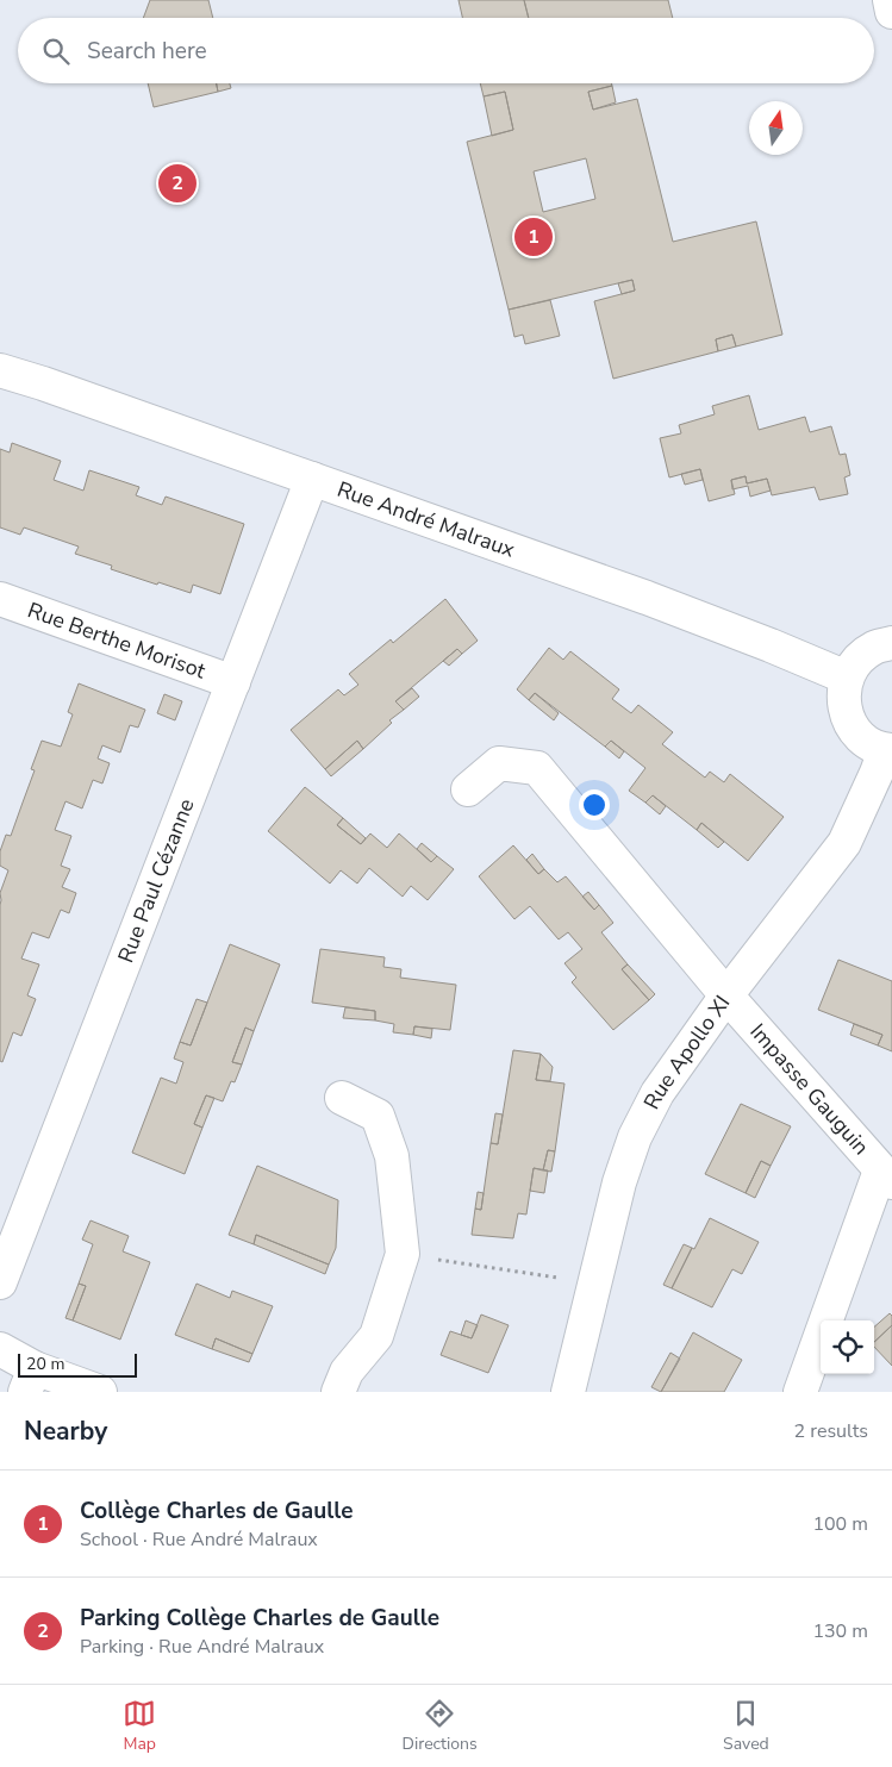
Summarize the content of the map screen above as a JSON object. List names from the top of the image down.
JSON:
{
  "streets": {
    "street": [
      "Rue André Malraux",
      "Rue Berthe Morisot",
      "Rue Paul Cézanne",
      "Rue Apollo XI",
      "Impasse Gauguin"
    ]
  },
  "crossings": [
    ["Rue André Malraux", "Rue Paul Cézanne"],
    ["Rue Berthe Morisot", "Rue Paul Cézanne"],
    ["Rue Apollo XI", "Impasse Gauguin"]
  ],
  "scale_bar": "20 m",
  "north": "top",
  "page": {
    "search": "Search here",
    "pins": ["2", "1"],
    "scale": "20 m",
    "heading": ["Nearby", "2 results"],
    "list": [
      {
        "mark": "1",
        "name": "Collège Charles de Gaulle",
        "note": "School · Rue André Malraux",
        "value": "100 m"
      },
      {
        "mark": "2",
        "name": "Parking Collège Charles de Gaulle",
        "note": "Parking · Rue André Malraux",
        "value": "130 m"
      }
    ],
    "nav": ["Map", "Directions", "Saved"]
  }
}
